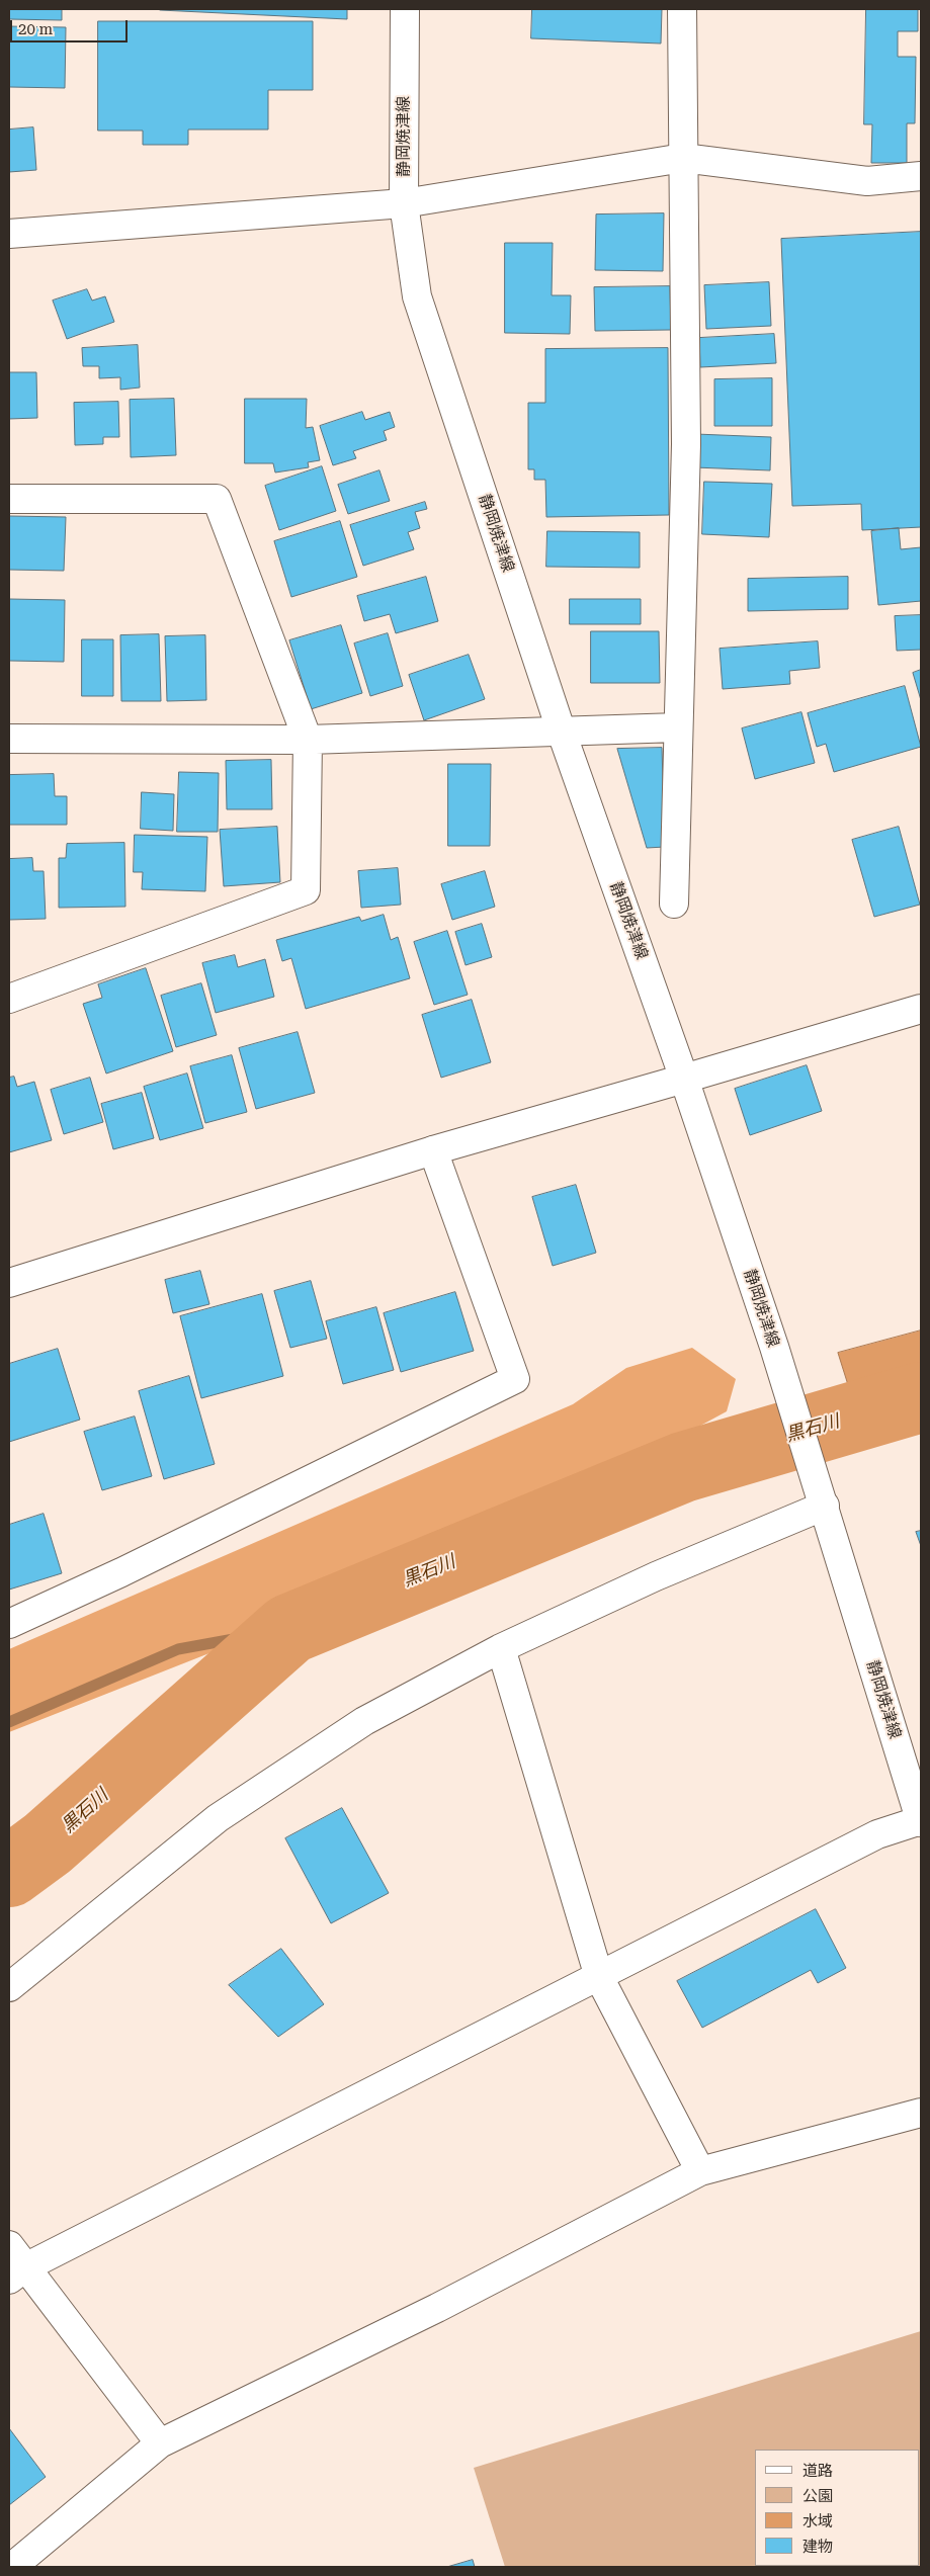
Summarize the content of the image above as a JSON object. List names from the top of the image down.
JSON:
{
  "streets": {
    "street": ["静岡焼津線"]
  },
  "water": ["黒石川"],
  "legend": [
    "道路",
    "公園",
    "水域",
    "建物"
  ],
  "scale_bar": "20 m"
}
